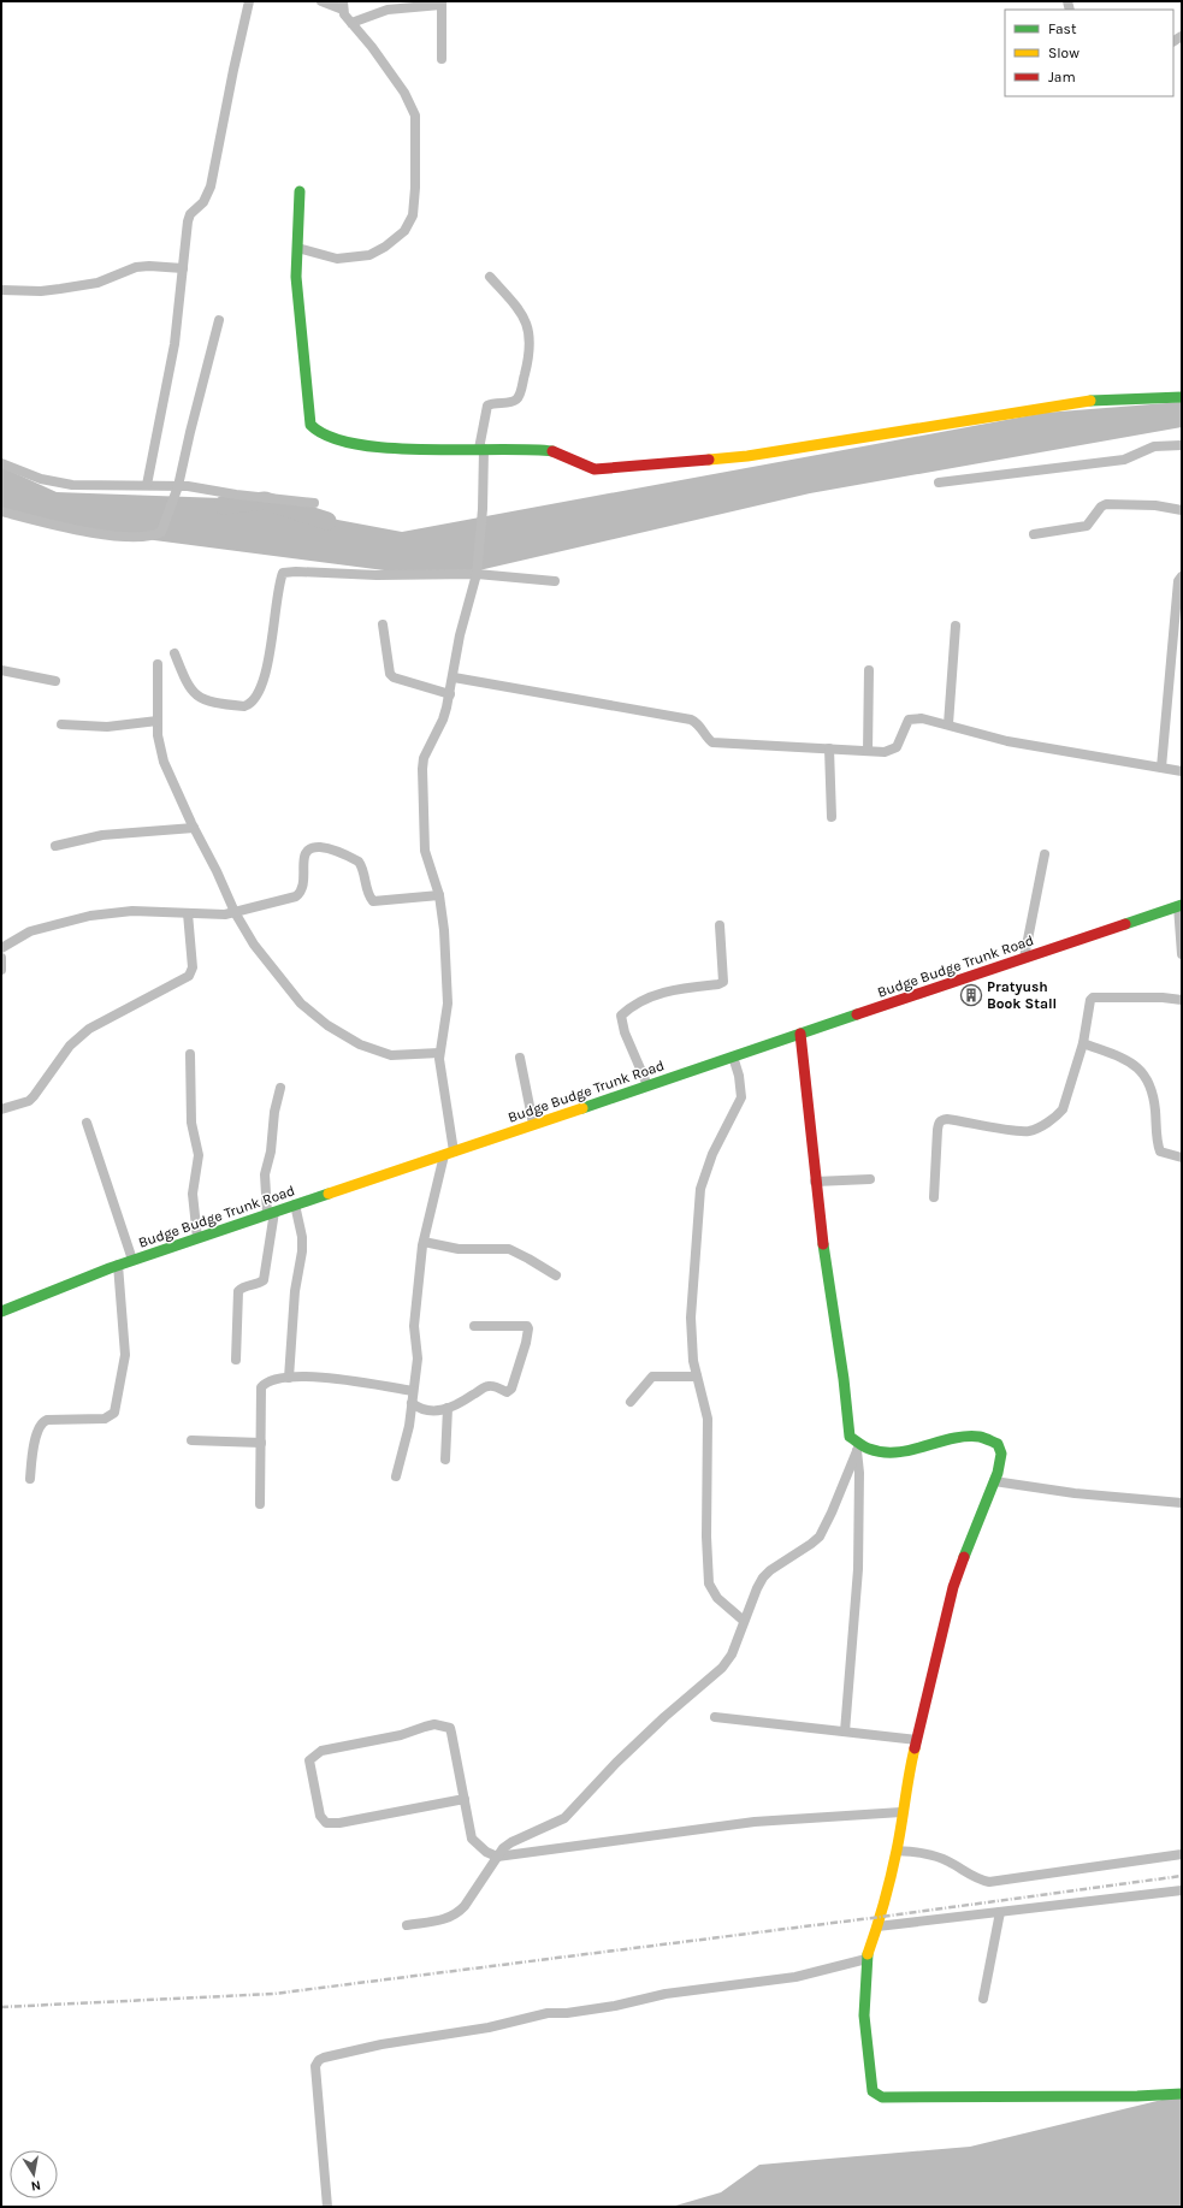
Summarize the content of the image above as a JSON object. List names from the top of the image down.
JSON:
{
  "streets": {
    "street": ["Budge Budge Trunk Road"]
  },
  "places": {
    "building": ["Pratyush Book Stall"]
  },
  "legend": ["Fast", "Slow", "Jam"],
  "north": "bottom"
}
